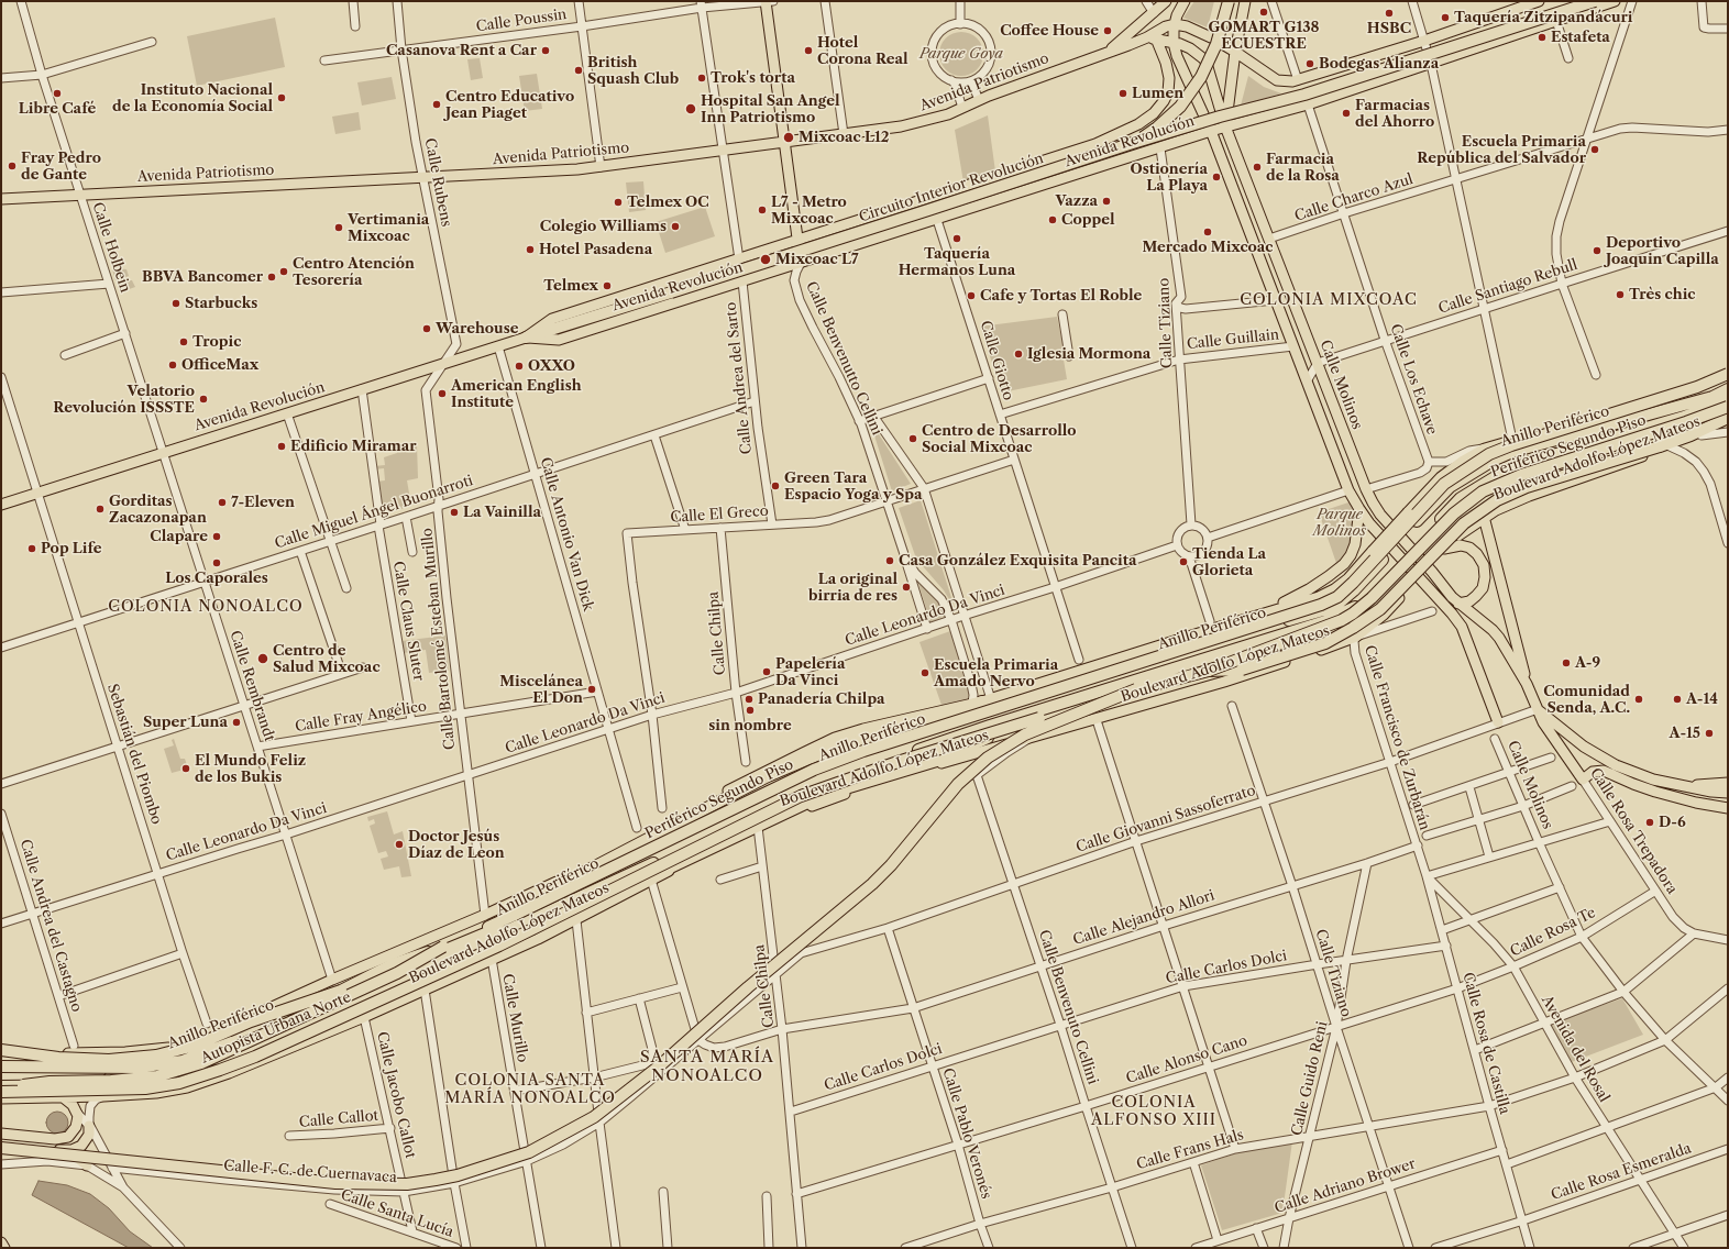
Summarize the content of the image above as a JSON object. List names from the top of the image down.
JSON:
{
  "streets": {
    "highway": [
      "Circuito Interior Revolución",
      "Anillo Periférico",
      "Periférico Segundo Piso",
      "Autopista Urbana Norte"
    ],
    "main road": [
      "Avenida Patriotismo",
      "Avenida Revolución",
      "Calle Molinos",
      "Boulevard Adolfo López Mateos",
      "Calle Rosa Trepadora"
    ],
    "street": [
      "Calle Poussin",
      "Calle Rubens",
      "Calle Charco Azul",
      "Calle Holbein",
      "Calle Santiago Rebull",
      "Calle Tiziano",
      "Calle Guillain",
      "Calle Benvenutto Cellini",
      "Calle Giotto",
      "Calle Andrea del Sarto",
      "Calle Los Echave",
      "Calle Miguel Ángel Buonarroti",
      "Calle El Greco",
      "Calle Antonio Van Dick",
      "Calle Leonardo Da Vinci",
      "Calle Claus Sluter",
      "Calle Chilpa",
      "Calle Bartolomé Esteban Murillo",
      "Calle Rembrandt",
      "Calle Fray Angélico",
      "Calle Francisco de Zurbarán",
      "Sebastián del Piombo",
      "Calle Giovanni Sassoferrato",
      "Calle Alejandro Allori",
      "Calle Andrea del Castagno",
      "Calle Rosa Te",
      "Calle Carlos Dolci",
      "Calle Benvenuto Cellini",
      "Calle Murillo",
      "Calle Rosa de Castilla",
      "Avenida del Rosal",
      "Calle Alonso Cano",
      "Calle Guido Reni",
      "Calle Jacobo Callot",
      "Calle Callot",
      "Calle Pablo Veronés",
      "Calle Frans Hals",
      "Calle F. C. de Cuernavaca",
      "Calle Rosa Esmeralda",
      "Calle Adriano Brower",
      "Calle Santa Lucía"
    ]
  },
  "crossings": [
    ["Calle Poussin", "Calle Rubens"],
    ["Calle Poussin", "Calle Andrea del Sarto"],
    ["Avenida Patriotismo", "Avenida Revolución"],
    ["Avenida Patriotismo", "Calle Rubens"],
    ["Avenida Patriotismo", "Calle Holbein"],
    ["Avenida Patriotismo", "Calle Andrea del Sarto"],
    ["Avenida Patriotismo", "Calle Molinos"],
    ["Avenida Revolución", "Calle Rubens"],
    ["Avenida Revolución", "Circuito Interior Revolución"],
    ["Avenida Revolución", "Calle Holbein"],
    ["Avenida Revolución", "Calle Tiziano"],
    ["Avenida Revolución", "Calle Benvenutto Cellini"],
    ["Avenida Revolución", "Calle Giotto"],
    ["Avenida Revolución", "Calle Andrea del Sarto"],
    ["Avenida Revolución", "Calle Los Echave"],
    ["Avenida Revolución", "Calle Molinos"],
    ["Avenida Revolución", "Calle Antonio Van Dick"],
    ["Avenida Revolución", "Calle Claus Sluter"],
    ["Avenida Revolución", "Calle Bartolomé Esteban Murillo"],
    ["Avenida Revolución", "Calle Rembrandt"],
    ["Avenida Revolución", "Sebastián del Piombo"],
    ["Calle Rubens", "Calle Bartolomé Esteban Murillo"],
    ["Calle Charco Azul", "Calle Los Echave"],
    ["Calle Charco Azul", "Calle Molinos"],
    ["Calle Holbein", "Calle Rembrandt"],
    ["Calle Santiago Rebull", "Calle Los Echave"],
    ["Calle Santiago Rebull", "Calle Molinos"],
    ["Calle Tiziano", "Calle Guillain"],
    ["Calle Tiziano", "Calle Leonardo Da Vinci"],
    ["Calle Tiziano", "Calle Giovanni Sassoferrato"],
    ["Calle Tiziano", "Calle Alejandro Allori"],
    ["Calle Tiziano", "Calle Carlos Dolci"],
    ["Calle Tiziano", "Calle Alonso Cano"],
    ["Calle Tiziano", "Calle Guido Reni"],
    ["Calle Tiziano", "Calle Frans Hals"],
    ["Calle Tiziano", "Calle Adriano Brower"],
    ["Calle Guillain", "Calle Giotto"],
    ["Calle Benvenutto Cellini", "Boulevard Adolfo López Mateos"],
    ["Calle Benvenutto Cellini", "Calle El Greco"],
    ["Calle Benvenutto Cellini", "Calle Leonardo Da Vinci"],
    ["Calle Giotto", "Calle El Greco"],
    ["Calle Giotto", "Calle Leonardo Da Vinci"],
    ["Calle Andrea del Sarto", "Calle Miguel Ángel Buonarroti"],
    ["Calle Andrea del Sarto", "Calle El Greco"],
    ["Calle Molinos", "Calle Giovanni Sassoferrato"],
    ["Calle Molinos", "Calle Rosa Trepadora"],
    ["Calle Molinos", "Calle Rosa Te"],
    ["Calle Molinos", "Calle Frans Hals"],
    ["Periférico Segundo Piso", "Autopista Urbana Norte"],
    ["Boulevard Adolfo López Mateos", "Calle Chilpa"],
    ["Boulevard Adolfo López Mateos", "Calle Bartolomé Esteban Murillo"],
    ["Boulevard Adolfo López Mateos", "Calle Rembrandt"],
    ["Boulevard Adolfo López Mateos", "Calle Francisco de Zurbarán"],
    ["Boulevard Adolfo López Mateos", "Calle Benvenuto Cellini"],
    ["Boulevard Adolfo López Mateos", "Calle Murillo"],
    ["Boulevard Adolfo López Mateos", "Calle Jacobo Callot"],
    ["Calle Miguel Ángel Buonarroti", "Calle Antonio Van Dick"],
    ["Calle Miguel Ángel Buonarroti", "Calle Claus Sluter"],
    ["Calle Miguel Ángel Buonarroti", "Calle Bartolomé Esteban Murillo"],
    ["Calle Miguel Ángel Buonarroti", "Calle Rembrandt"],
    ["Calle Miguel Ángel Buonarroti", "Sebastián del Piombo"],
    ["Calle El Greco", "Calle Leonardo Da Vinci"],
    ["Calle El Greco", "Calle Chilpa"],
    ["Calle Antonio Van Dick", "Calle Leonardo Da Vinci"],
    ["Calle Antonio Van Dick", "Calle Fray Angélico"],
    ["Calle Leonardo Da Vinci", "Calle Chilpa"],
    ["Calle Leonardo Da Vinci", "Calle Bartolomé Esteban Murillo"],
    ["Calle Leonardo Da Vinci", "Calle Rembrandt"],
    ["Calle Leonardo Da Vinci", "Sebastián del Piombo"],
    ["Calle Leonardo Da Vinci", "Calle Andrea del Castagno"],
    ["Calle Claus Sluter", "Calle Fray Angélico"],
    ["Calle Chilpa", "Calle Alejandro Allori"],
    ["Calle Chilpa", "Calle Carlos Dolci"],
    ["Calle Chilpa", "Calle Alonso Cano"],
    ["Calle Chilpa", "Calle F. C. de Cuernavaca"],
    ["Calle Bartolomé Esteban Murillo", "Calle Fray Angélico"],
    ["Calle Rembrandt", "Calle Fray Angélico"],
    ["Calle Francisco de Zurbarán", "Calle Giovanni Sassoferrato"],
    ["Calle Francisco de Zurbarán", "Calle Alejandro Allori"],
    ["Calle Francisco de Zurbarán", "Calle Rosa de Castilla"],
    ["Calle Giovanni Sassoferrato", "Calle Rosa Trepadora"],
    ["Calle Giovanni Sassoferrato", "Calle Benvenuto Cellini"],
    ["Calle Giovanni Sassoferrato", "Calle Pablo Veronés"],
    ["Calle Giovanni Sassoferrato", "Calle F. C. de Cuernavaca"],
    ["Calle Rosa Trepadora", "Calle Rosa Te"],
    ["Calle Alejandro Allori", "Calle Benvenuto Cellini"],
    ["Calle Alejandro Allori", "Calle Rosa de Castilla"],
    ["Calle Alejandro Allori", "Calle Guido Reni"],
    ["Calle Alejandro Allori", "Calle Pablo Veronés"],
    ["Calle Alejandro Allori", "Calle F. C. de Cuernavaca"],
    ["Calle Rosa Te", "Calle Rosa de Castilla"],
    ["Calle Rosa Te", "Avenida del Rosal"],
    ["Calle Rosa Te", "Calle Alonso Cano"],
    ["Calle Carlos Dolci", "Calle Benvenuto Cellini"],
    ["Calle Carlos Dolci", "Calle Rosa de Castilla"],
    ["Calle Carlos Dolci", "Calle Guido Reni"],
    ["Calle Carlos Dolci", "Calle Pablo Veronés"],
    ["Calle Benvenuto Cellini", "Calle Alonso Cano"],
    ["Calle Benvenuto Cellini", "Calle Frans Hals"],
    ["Calle Murillo", "Calle F. C. de Cuernavaca"],
    ["Calle Rosa de Castilla", "Avenida del Rosal"],
    ["Calle Rosa de Castilla", "Calle Alonso Cano"],
    ["Calle Rosa de Castilla", "Calle Frans Hals"],
    ["Calle Rosa de Castilla", "Calle Rosa Esmeralda"],
    ["Calle Rosa de Castilla", "Calle Adriano Brower"],
    ["Avenida del Rosal", "Calle Frans Hals"],
    ["Avenida del Rosal", "Calle Rosa Esmeralda"],
    ["Calle Alonso Cano", "Calle Guido Reni"],
    ["Calle Alonso Cano", "Calle Pablo Veronés"],
    ["Calle Guido Reni", "Calle Frans Hals"],
    ["Calle Guido Reni", "Calle Adriano Brower"],
    ["Calle Jacobo Callot", "Calle Callot"],
    ["Calle Jacobo Callot", "Calle F. C. de Cuernavaca"],
    ["Calle Jacobo Callot", "Calle Santa Lucía"],
    ["Calle Pablo Veronés", "Calle Frans Hals"]
  ],
  "districts": [
    "COLONIA MIXCOAC",
    "COLONIA NONOALCO",
    "SANTA MARÍA NONOALCO",
    "COLONIA SANTA MARÍA NONOALCO",
    "COLONIA ALFONSO XIII"
  ],
  "parks": ["Parque Goya", "Parque Molinos"],
  "places": [
    "GOMART G138 ECUESTRE",
    "HSBC",
    "Taquería Zitzipandácuri",
    "Coffee House",
    "Estafeta",
    "Casanova Rent a Car",
    "Hotel Corona Real",
    "Bodegas Alianza",
    "British Squash Club",
    "Trok's torta",
    "Libre Café",
    "Lumen",
    "Instituto Nacional de la Economía Social",
    "Centro Educativo Jean Piaget",
    "Hospital San Angel Inn Patriotismo",
    "Farmacias del Ahorro",
    "Mixcoac L12",
    "Escuela Primaria República del Salvador",
    "Fray Pedro de Gante",
    "Farmacia de la Rosa",
    "Ostionería La Playa",
    "Vazza",
    "Telmex OC",
    "L7 - Metro Mixcoac",
    "Coppel",
    "Colegio Williams",
    "Vertimania Mixcoac",
    "Mercado Mixcoac",
    "Taquería Hermanos Luna",
    "Hotel Pasadena",
    "Deportivo Joaquin Capilla",
    "Mixcoac L7",
    "Centro Atención Tesorería",
    "BBVA Bancomer",
    "Telmex",
    "Très chic",
    "Cafe y Tortas El Roble",
    "Starbucks",
    "Warehouse",
    "Tropic",
    "Iglesia Mormona",
    "OfficeMax",
    "OXXO",
    "American English Institute",
    "Velatorio Revolución ISSSTE",
    "Centro de Desarrollo Social Mixcoac",
    "Edificio Miramar",
    "Green Tara Espacio Yoga y Spa",
    "7-Eleven",
    "Gorditas Zacazonapan",
    "La Vainilla",
    "Clapare",
    "Pop Life",
    "Casa González Exquisita Pancita",
    "Tienda La Glorieta",
    "Los Caporales",
    "La original birria de res",
    "Centro de Salud Mixcoac",
    "A-9",
    "Papelería Da Vinci",
    "Escuela Primaria Amado Nervo",
    "Miscelánea El Don",
    "Panadería Chilpa",
    "Comunidad Senda, A.C.",
    "A-14",
    "sin nombre",
    "Super Luna",
    "A-15",
    "El Mundo Feliz de los Bukis",
    "D-6",
    "Doctor Jesús Díaz de Leon"
  ]
}
